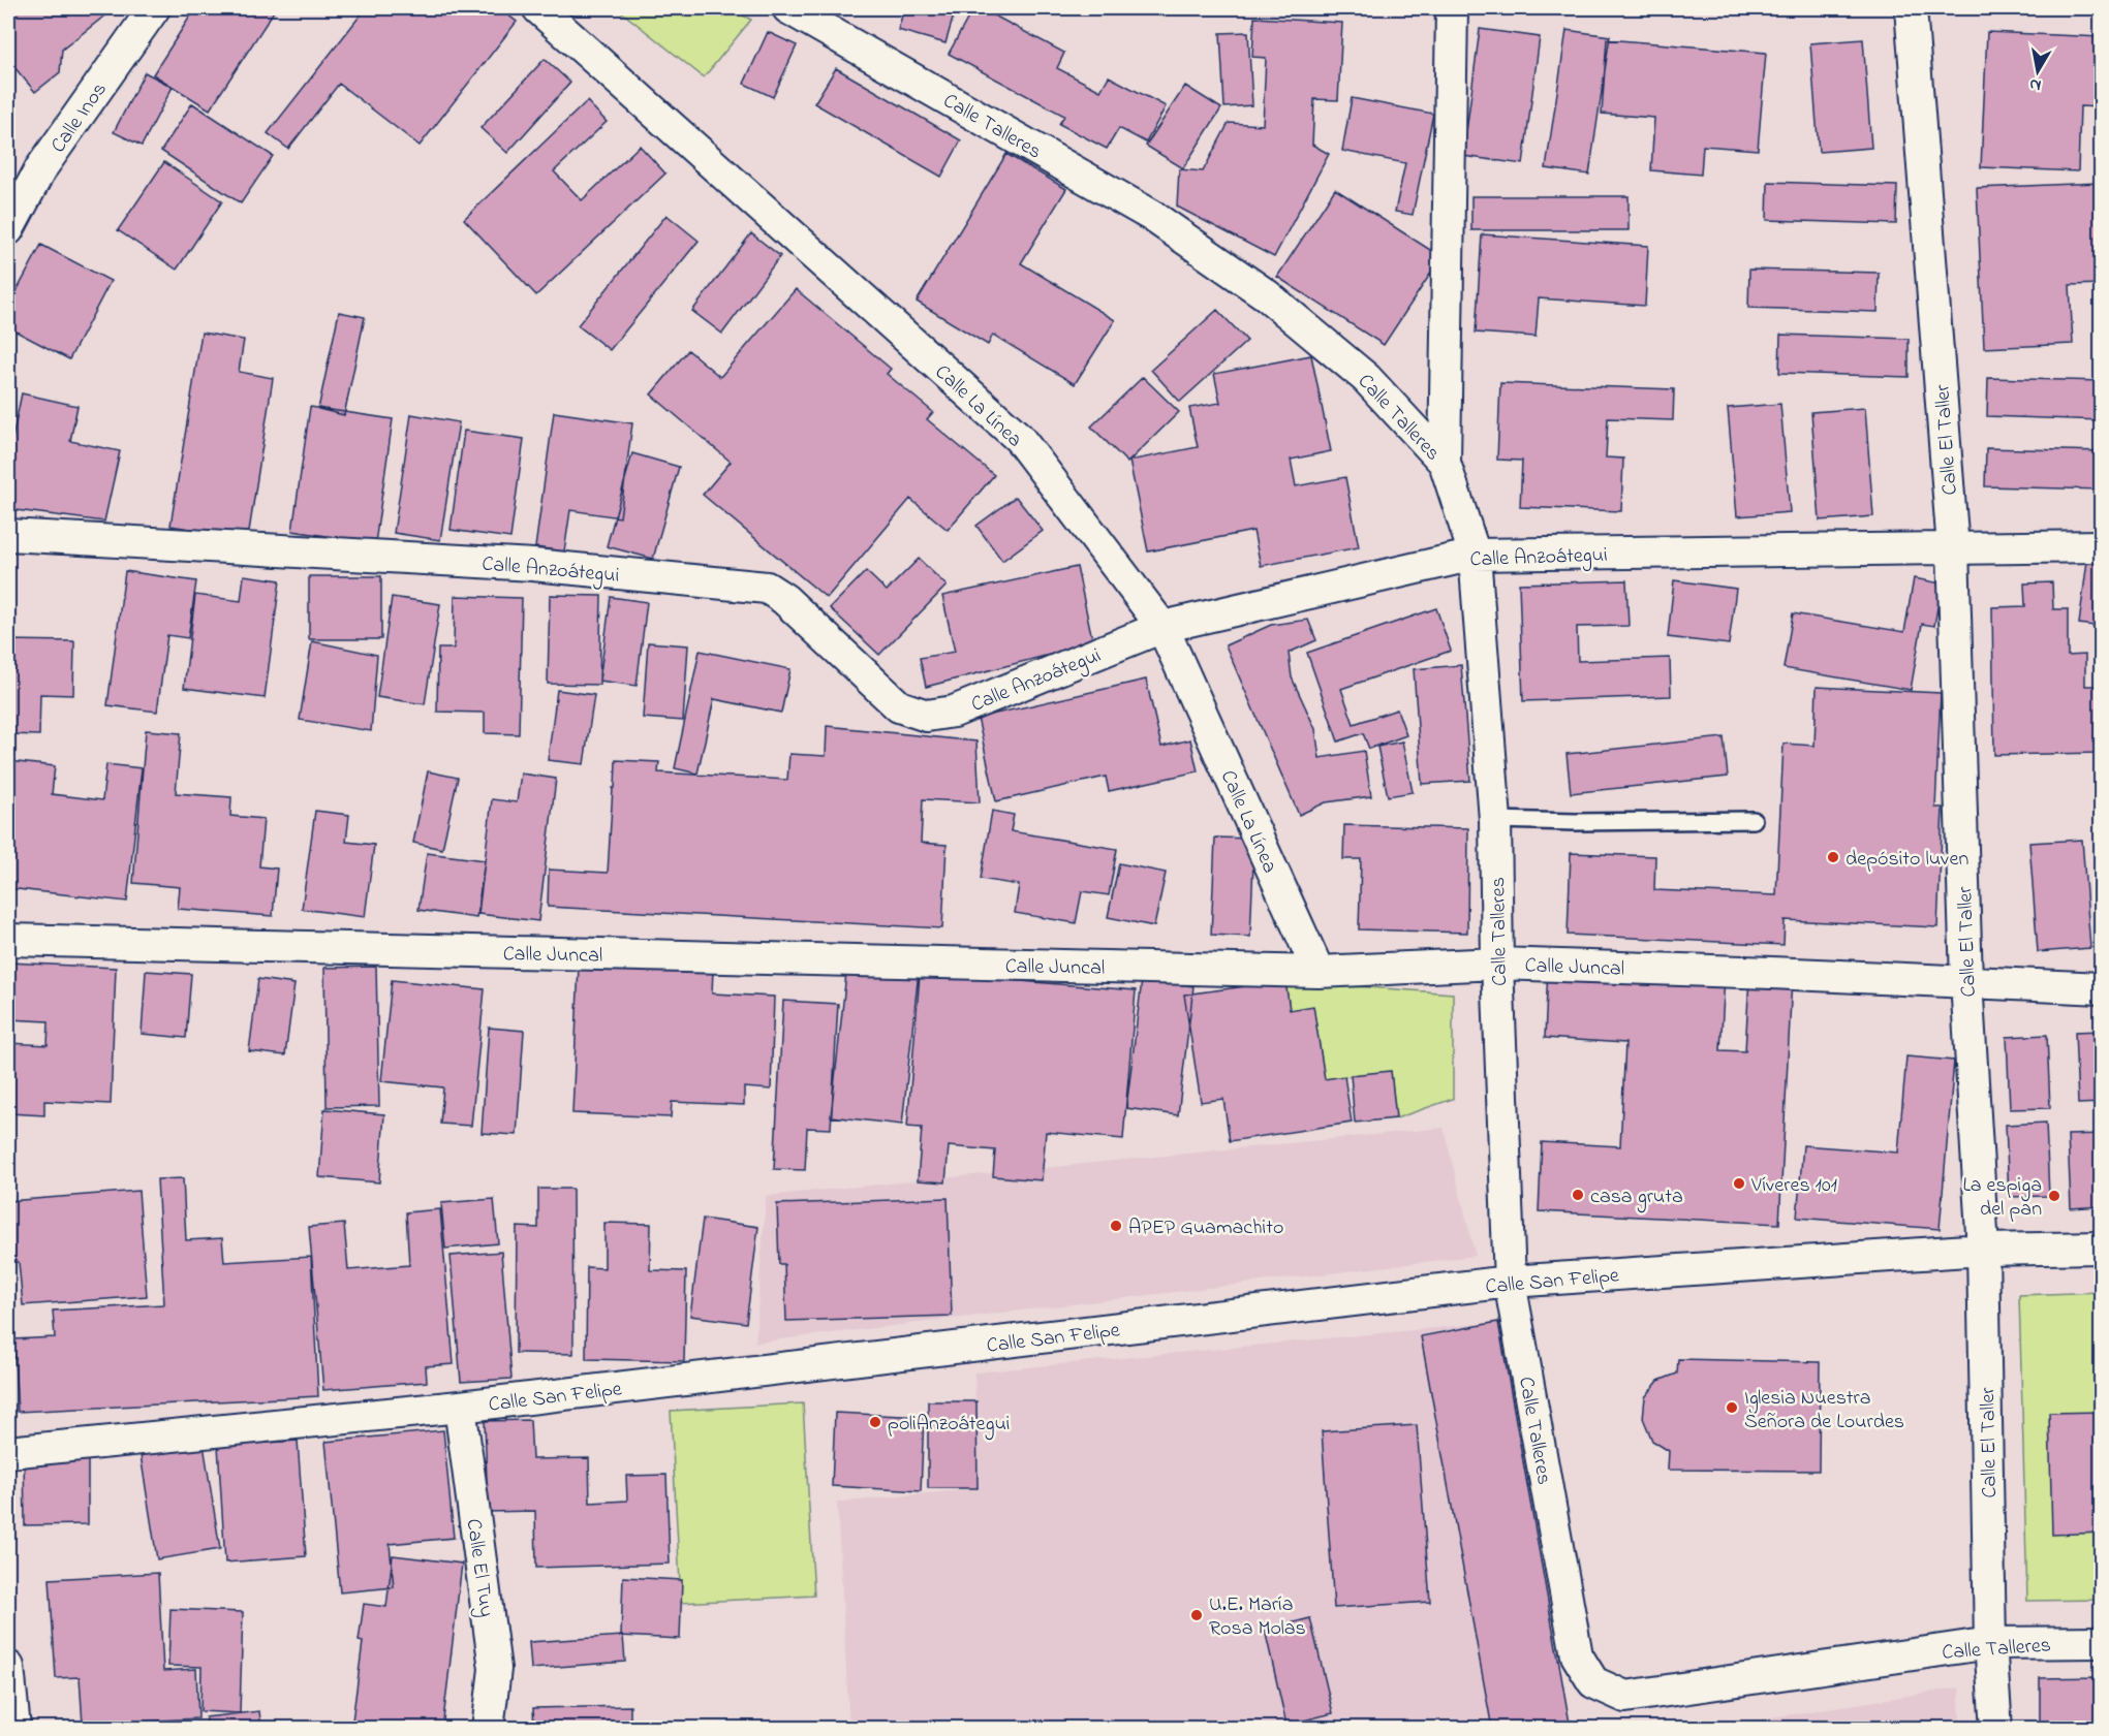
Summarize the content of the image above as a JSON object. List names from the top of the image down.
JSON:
{
  "streets": {
    "street": [
      "Calle Inos",
      "Calle Talleres",
      "Calle La Línea",
      "Calle El Taller",
      "Calle Anzoátegui",
      "Calle Juncal",
      "Calle San Felipe",
      "Calle El Tuy"
    ]
  },
  "crossings": [
    ["Calle Talleres", "Calle El Taller"],
    ["Calle Talleres", "Calle Anzoátegui"],
    ["Calle Talleres", "Calle Juncal"],
    ["Calle Talleres", "Calle San Felipe"],
    ["Calle La Línea", "Calle Anzoátegui"],
    ["Calle La Línea", "Calle Juncal"],
    ["Calle El Taller", "Calle Anzoátegui"],
    ["Calle El Taller", "Calle Juncal"],
    ["Calle El Taller", "Calle San Felipe"],
    ["Calle San Felipe", "Calle El Tuy"]
  ],
  "places": [
    "depósito luven",
    "Víveres 101",
    "casa gruta",
    "La espiga del pan",
    "APEP Guamachito",
    "Iglesia Nuestra Señora de Lourdes",
    "poliAnzoátegui",
    "U.E. María Rosa Molas"
  ],
  "north": "bottom"
}
